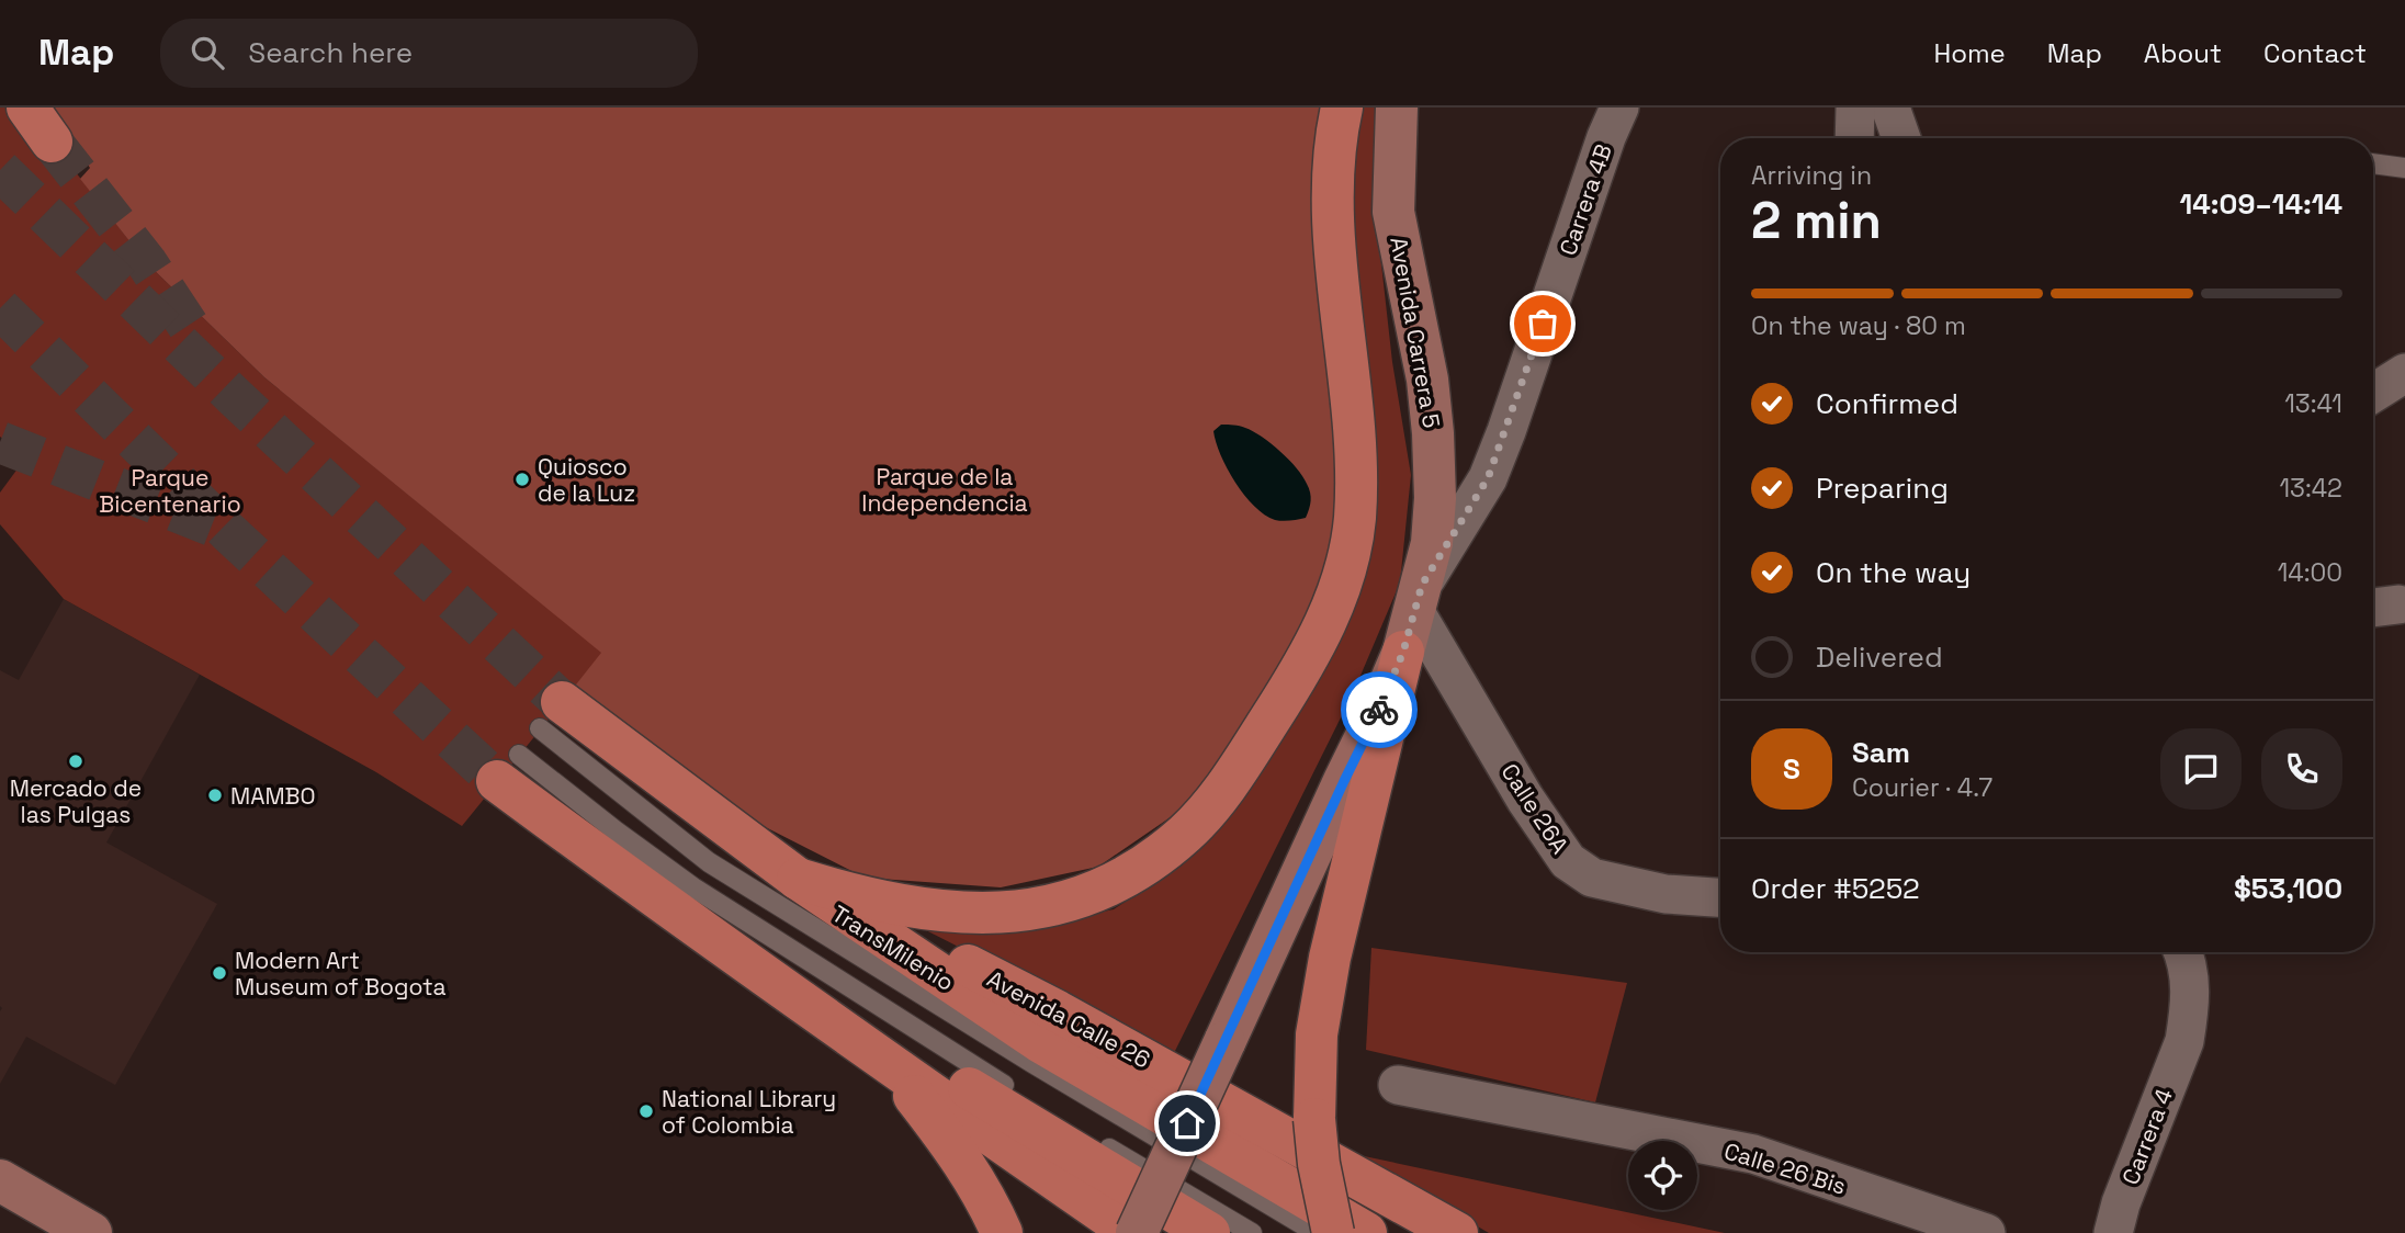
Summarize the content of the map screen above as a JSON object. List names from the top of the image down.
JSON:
{
  "streets": {
    "main road": ["Avenida Carrera 5", "Avenida Calle 26"],
    "street": [
      "Carrera 4B",
      "Calle 26A",
      "Carrera 4",
      "Calle 26 Bis"
    ],
    "lane": ["TransMilenio"]
  },
  "crossings": [
    ["Carrera 4B", "Avenida Carrera 5"],
    ["Carrera 4B", "Calle 26A"],
    ["Avenida Carrera 5", "Calle 26A"],
    ["TransMilenio", "Avenida Calle 26"]
  ],
  "parks": ["Parque de la Independencia", "Parque Bicentenario"],
  "places": [
    "Quiosco de la Luz",
    "Mercado de las Pulgas",
    "MAMBO",
    "Modern Art Museum of Bogota",
    "National Library of Colombia"
  ],
  "page": {
    "header": "Map",
    "search": "Search here",
    "nav": [
      "Home",
      "Map",
      "About",
      "Contact"
    ],
    "heading": ["2 min", "Arriving in", "14:09–14:14"],
    "panel": [
      "Sam",
      "Courier · 4.7",
      "Order #5252",
      "$53,100"
    ],
    "bar": "On the way · 80 m",
    "list": [
      ["Confirmed", "13:41"],
      ["Preparing", "13:42"],
      ["On the way", "14:00"],
      "Delivered"
    ],
    "round": "S"
  }
}
